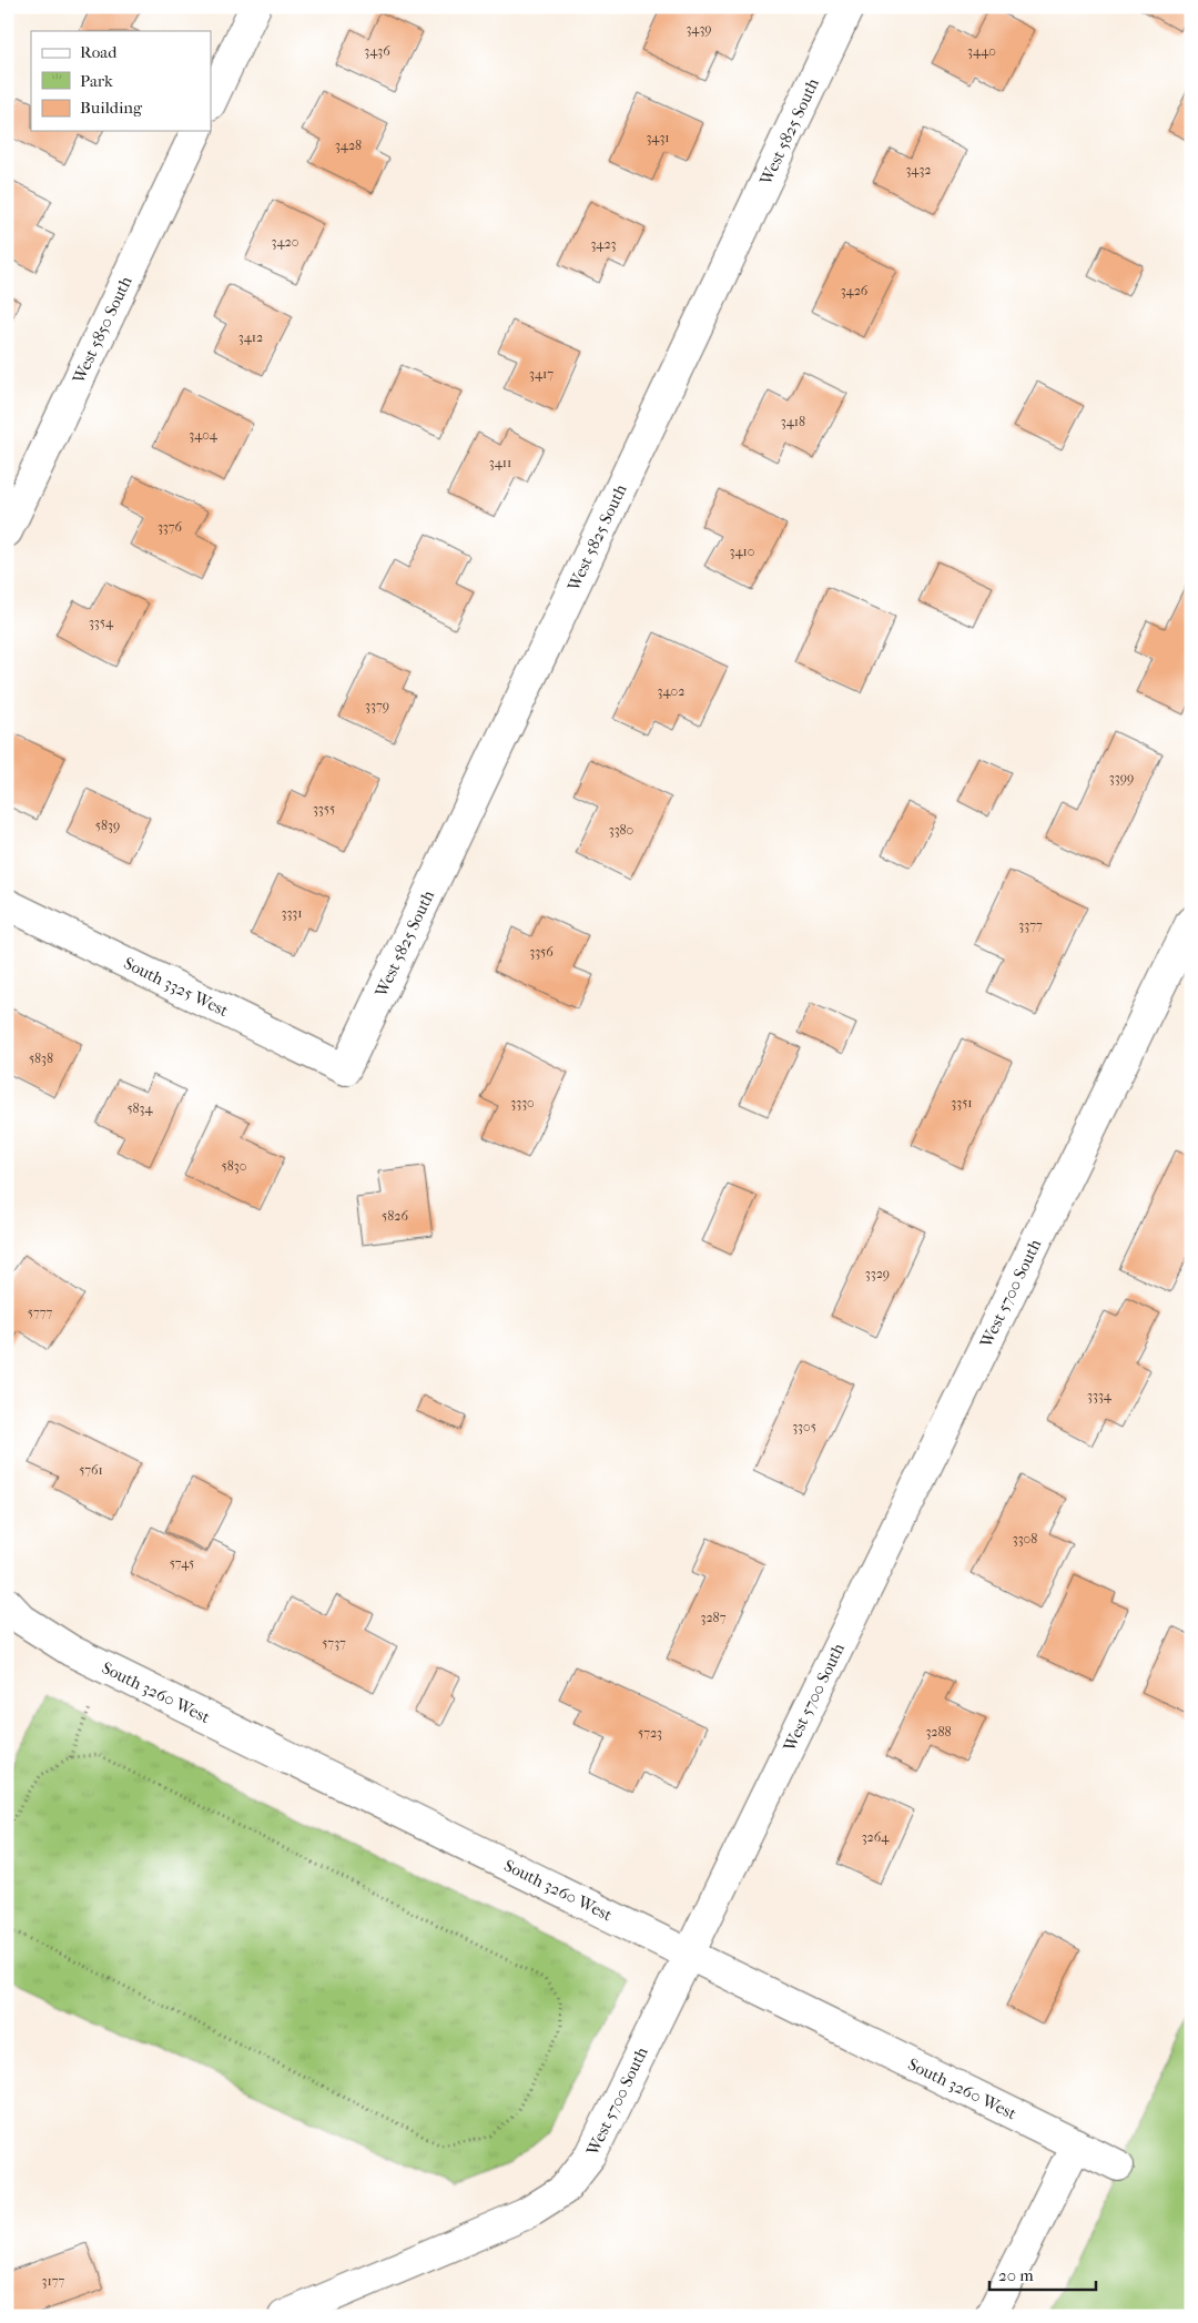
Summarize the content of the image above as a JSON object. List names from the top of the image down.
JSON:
{
  "streets": {
    "street": [
      "West 5825 South",
      "West 5850 South",
      "South 3325 West",
      "West 5700 South",
      "South 3260 West"
    ]
  },
  "crossings": [
    ["West 5825 South", "South 3325 West"],
    ["West 5700 South", "South 3260 West"]
  ],
  "house_numbers": [
    "3439",
    "3436",
    "3440",
    "3431",
    "3428",
    "3432",
    "3420",
    "3423",
    "3426",
    "3412",
    "3417",
    "3418",
    "3404",
    "3411",
    "3376",
    "3410",
    "3354",
    "3402",
    "3379",
    "3399",
    "3355",
    "5839",
    "3380",
    "3331",
    "3377",
    "3356",
    "5838",
    "3330",
    "3351",
    "5834",
    "5830",
    "5826",
    "3329",
    "5777",
    "3334",
    "3305",
    "5761",
    "3308",
    "5745",
    "3287",
    "5737",
    "3288",
    "5723",
    "3264",
    "3177"
  ],
  "legend": ["Road", "Park", "Building"],
  "scale_bar": "20 m"
}
